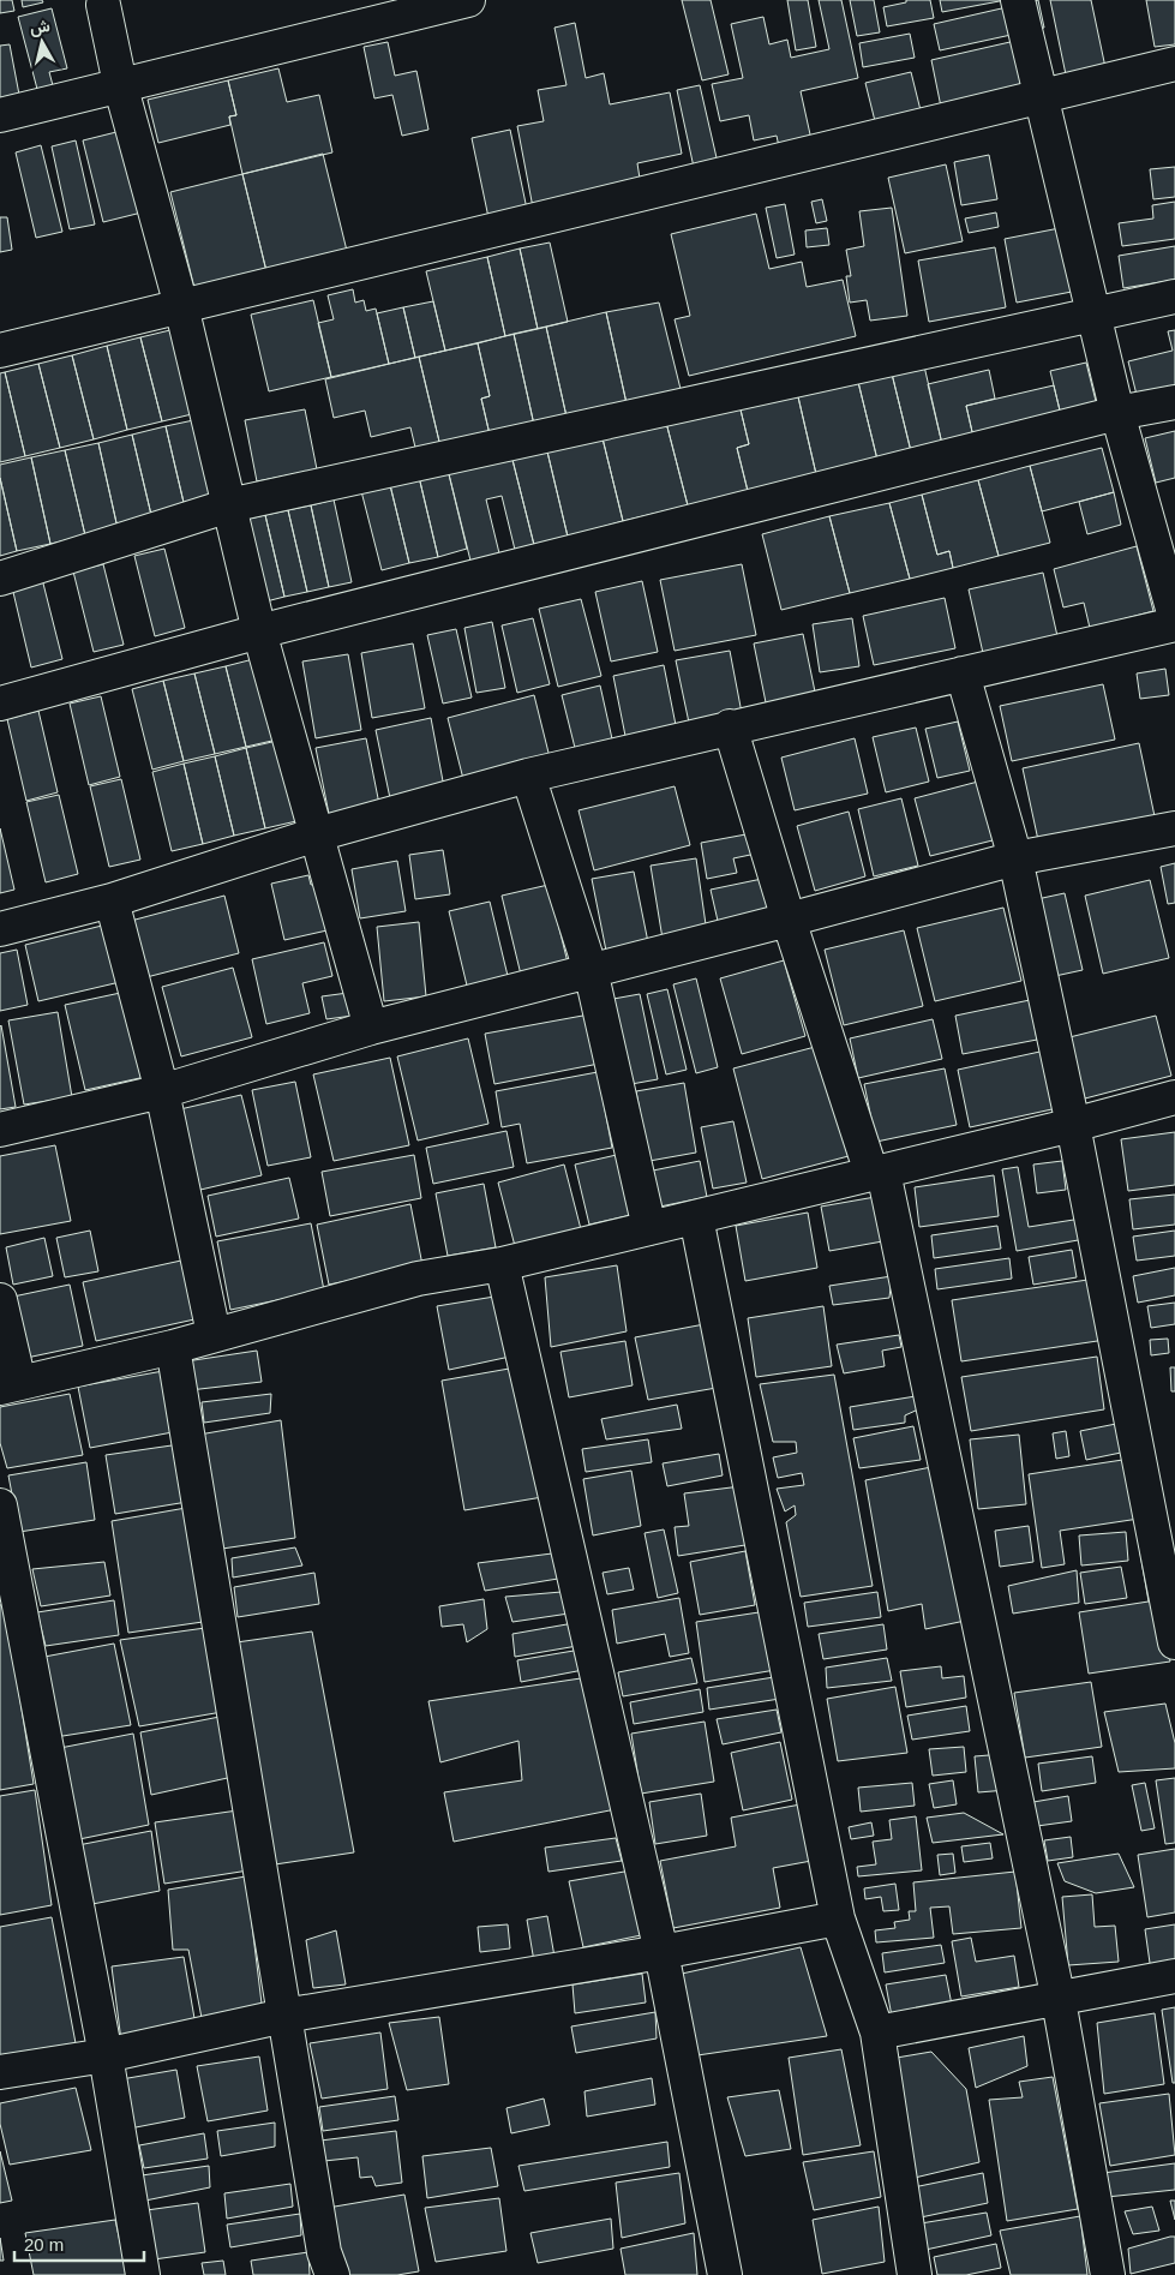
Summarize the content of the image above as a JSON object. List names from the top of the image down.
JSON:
{
  "scale_bar": "20 m",
  "north": "top"
}
